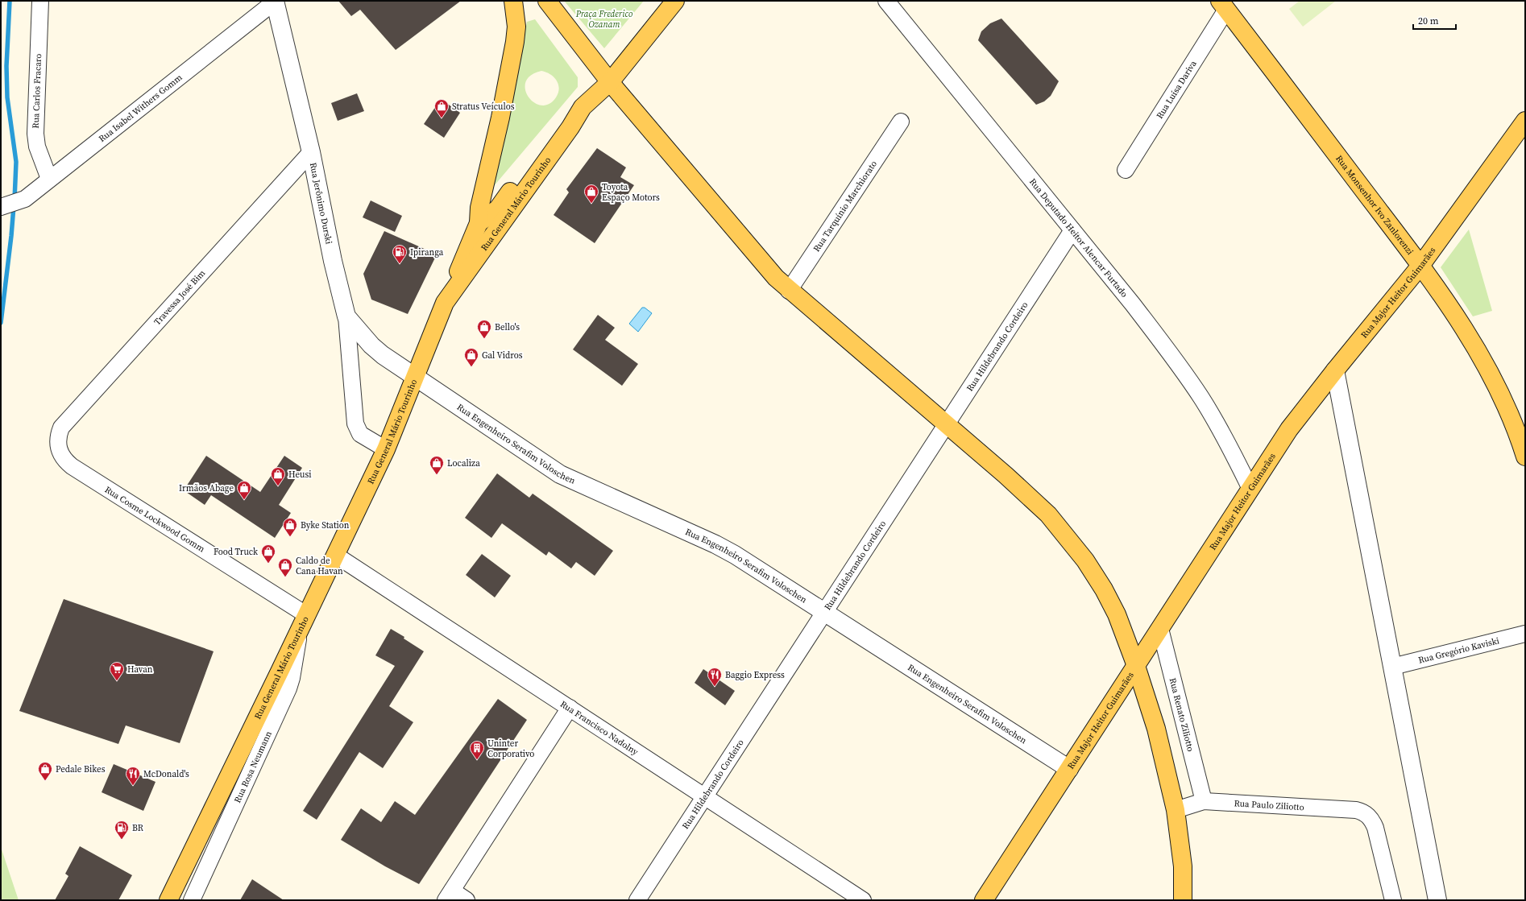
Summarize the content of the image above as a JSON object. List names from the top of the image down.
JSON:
{
  "streets": {
    "main road": ["Rua General Mário Tourinho", "Rua Monsenhor Ivo Zanlorenzi", "Rua Major Heitor Guimarães"],
    "street": [
      "Rua Luísa Dariva",
      "Rua Carlos Fracaro",
      "Rua Isabel Withers Gomm",
      "Rua Jerônimo Durski",
      "Rua Tarquínio Marchiorato",
      "Rua Deputado Heitor Alencar Furtado",
      "Travessa José Bim",
      "Rua Hildebrando Cordeiro",
      "Rua Engenheiro Serafim Voloschen",
      "Rua Cosme Lockwood Gomm",
      "Rua Gregório Kaviski",
      "Rua Renato Ziliotto",
      "Rua Francisco Nadolny",
      "Rua Rosa Neumann",
      "Rua Paulo Ziliotto"
    ]
  },
  "crossings": [
    ["Rua Luísa Dariva", "Rua Monsenhor Ivo Zanlorenzi"],
    ["Rua Carlos Fracaro", "Rua Isabel Withers Gomm"],
    ["Rua Isabel Withers Gomm", "Rua Jerônimo Durski"],
    ["Rua Jerônimo Durski", "Rua General Mário Tourinho"],
    ["Rua Jerônimo Durski", "Travessa José Bim"],
    ["Rua Jerônimo Durski", "Rua Engenheiro Serafim Voloschen"],
    ["Rua General Mário Tourinho", "Rua Engenheiro Serafim Voloschen"],
    ["Rua General Mário Tourinho", "Rua Cosme Lockwood Gomm"],
    ["Rua General Mário Tourinho", "Rua Francisco Nadolny"],
    ["Rua General Mário Tourinho", "Rua Rosa Neumann"],
    ["Rua Monsenhor Ivo Zanlorenzi", "Rua Major Heitor Guimarães"],
    ["Rua Deputado Heitor Alencar Furtado", "Rua Major Heitor Guimarães"],
    ["Rua Deputado Heitor Alencar Furtado", "Rua Hildebrando Cordeiro"],
    ["Rua Major Heitor Guimarães", "Rua Engenheiro Serafim Voloschen"],
    ["Rua Major Heitor Guimarães", "Rua Renato Ziliotto"],
    ["Travessa José Bim", "Rua Cosme Lockwood Gomm"],
    ["Rua Hildebrando Cordeiro", "Rua Engenheiro Serafim Voloschen"],
    ["Rua Hildebrando Cordeiro", "Rua Francisco Nadolny"],
    ["Rua Cosme Lockwood Gomm", "Rua Rosa Neumann"],
    ["Rua Renato Ziliotto", "Rua Paulo Ziliotto"]
  ],
  "parks": ["Praça Frederico Ozanam"],
  "places": {
    "shop": [
      "Stratus Veículos",
      "Toyota Espaço Motors",
      "Bello's",
      "Gal Vidros",
      "Localiza",
      "Heusi",
      "Irmãos Abage",
      "Byke Station",
      "Food Truck",
      "Caldo de Cana Havan",
      "Pedale Bikes"
    ],
    "fuel station": ["Ipiranga", "BR"],
    "supermarket": ["Havan"],
    "restaurant": ["Baggio Express", "McDonald's"],
    "building": ["Uninter Corporativo"]
  },
  "scale_bar": "20 m"
}
